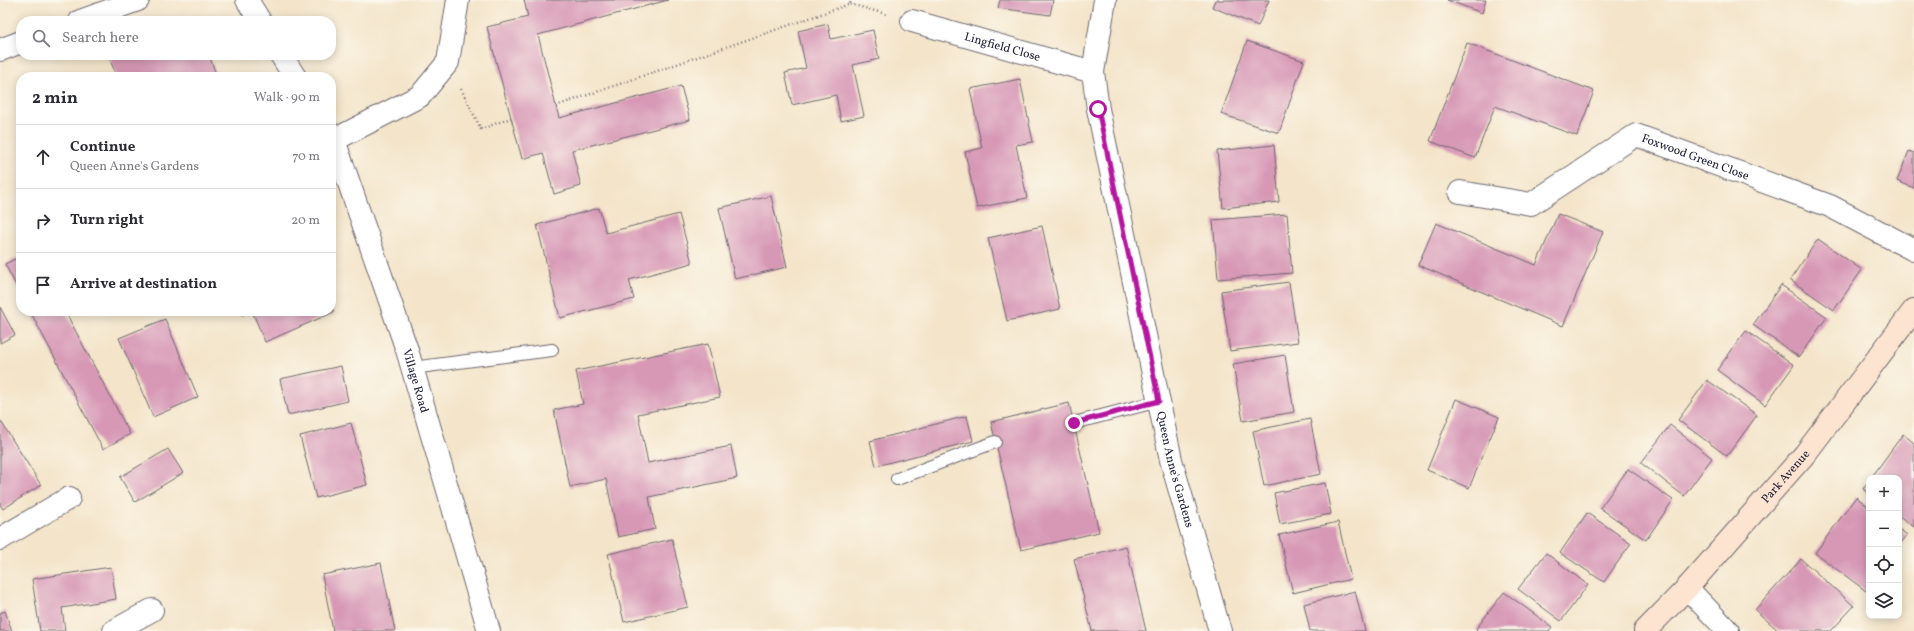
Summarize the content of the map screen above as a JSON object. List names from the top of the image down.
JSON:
{
  "streets": {
    "street": [
      "Lingfield Close",
      "Foxwood Green Close",
      "Village Road",
      "Queen Anne's Gardens",
      "Park Avenue"
    ]
  },
  "crossings": [
    ["Lingfield Close", "Queen Anne's Gardens"]
  ],
  "page": {
    "search": "Search here",
    "heading": ["2 min", "Walk · 90 m"],
    "list": [
      ["Continue", "Queen Anne's Gardens", "70 m"],
      ["Turn right", "20 m"],
      "Arrive at destination"
    ],
    "map_buttons": ["+", "−"]
  }
}
